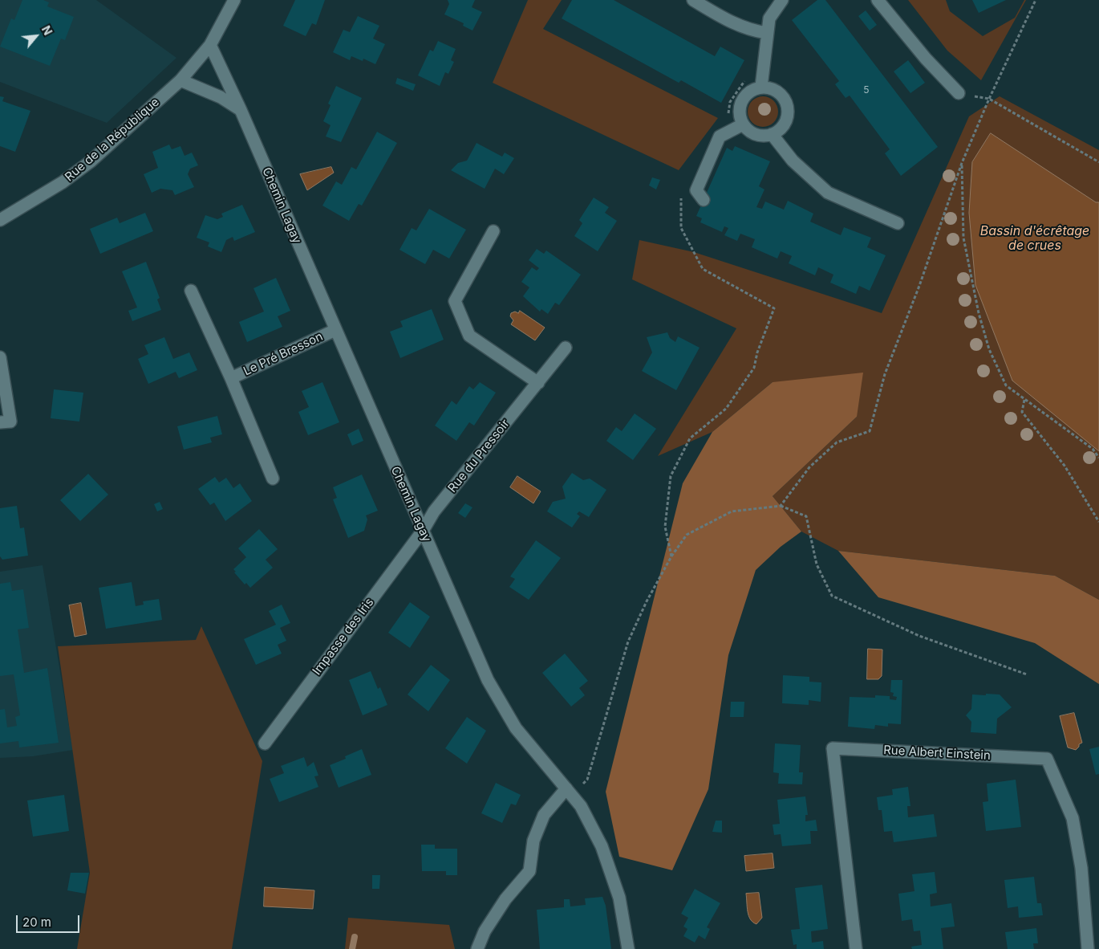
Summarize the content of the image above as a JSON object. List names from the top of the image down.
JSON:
{
  "streets": {
    "street": [
      "Rue de la République",
      "Chemin Lagay",
      "Le Pré Bresson",
      "Rue du Pressoir",
      "Impasse des Iris",
      "Rue Albert Einstein"
    ]
  },
  "crossings": [
    ["Rue de la République", "Chemin Lagay"],
    ["Chemin Lagay", "Le Pré Bresson"],
    ["Chemin Lagay", "Rue du Pressoir"],
    ["Chemin Lagay", "Impasse des Iris"],
    ["Rue du Pressoir", "Impasse des Iris"]
  ],
  "water": ["Bassin d'écrêtage de crues"],
  "house_numbers": ["5"],
  "scale_bar": "20 m",
  "north": "top right"
}
